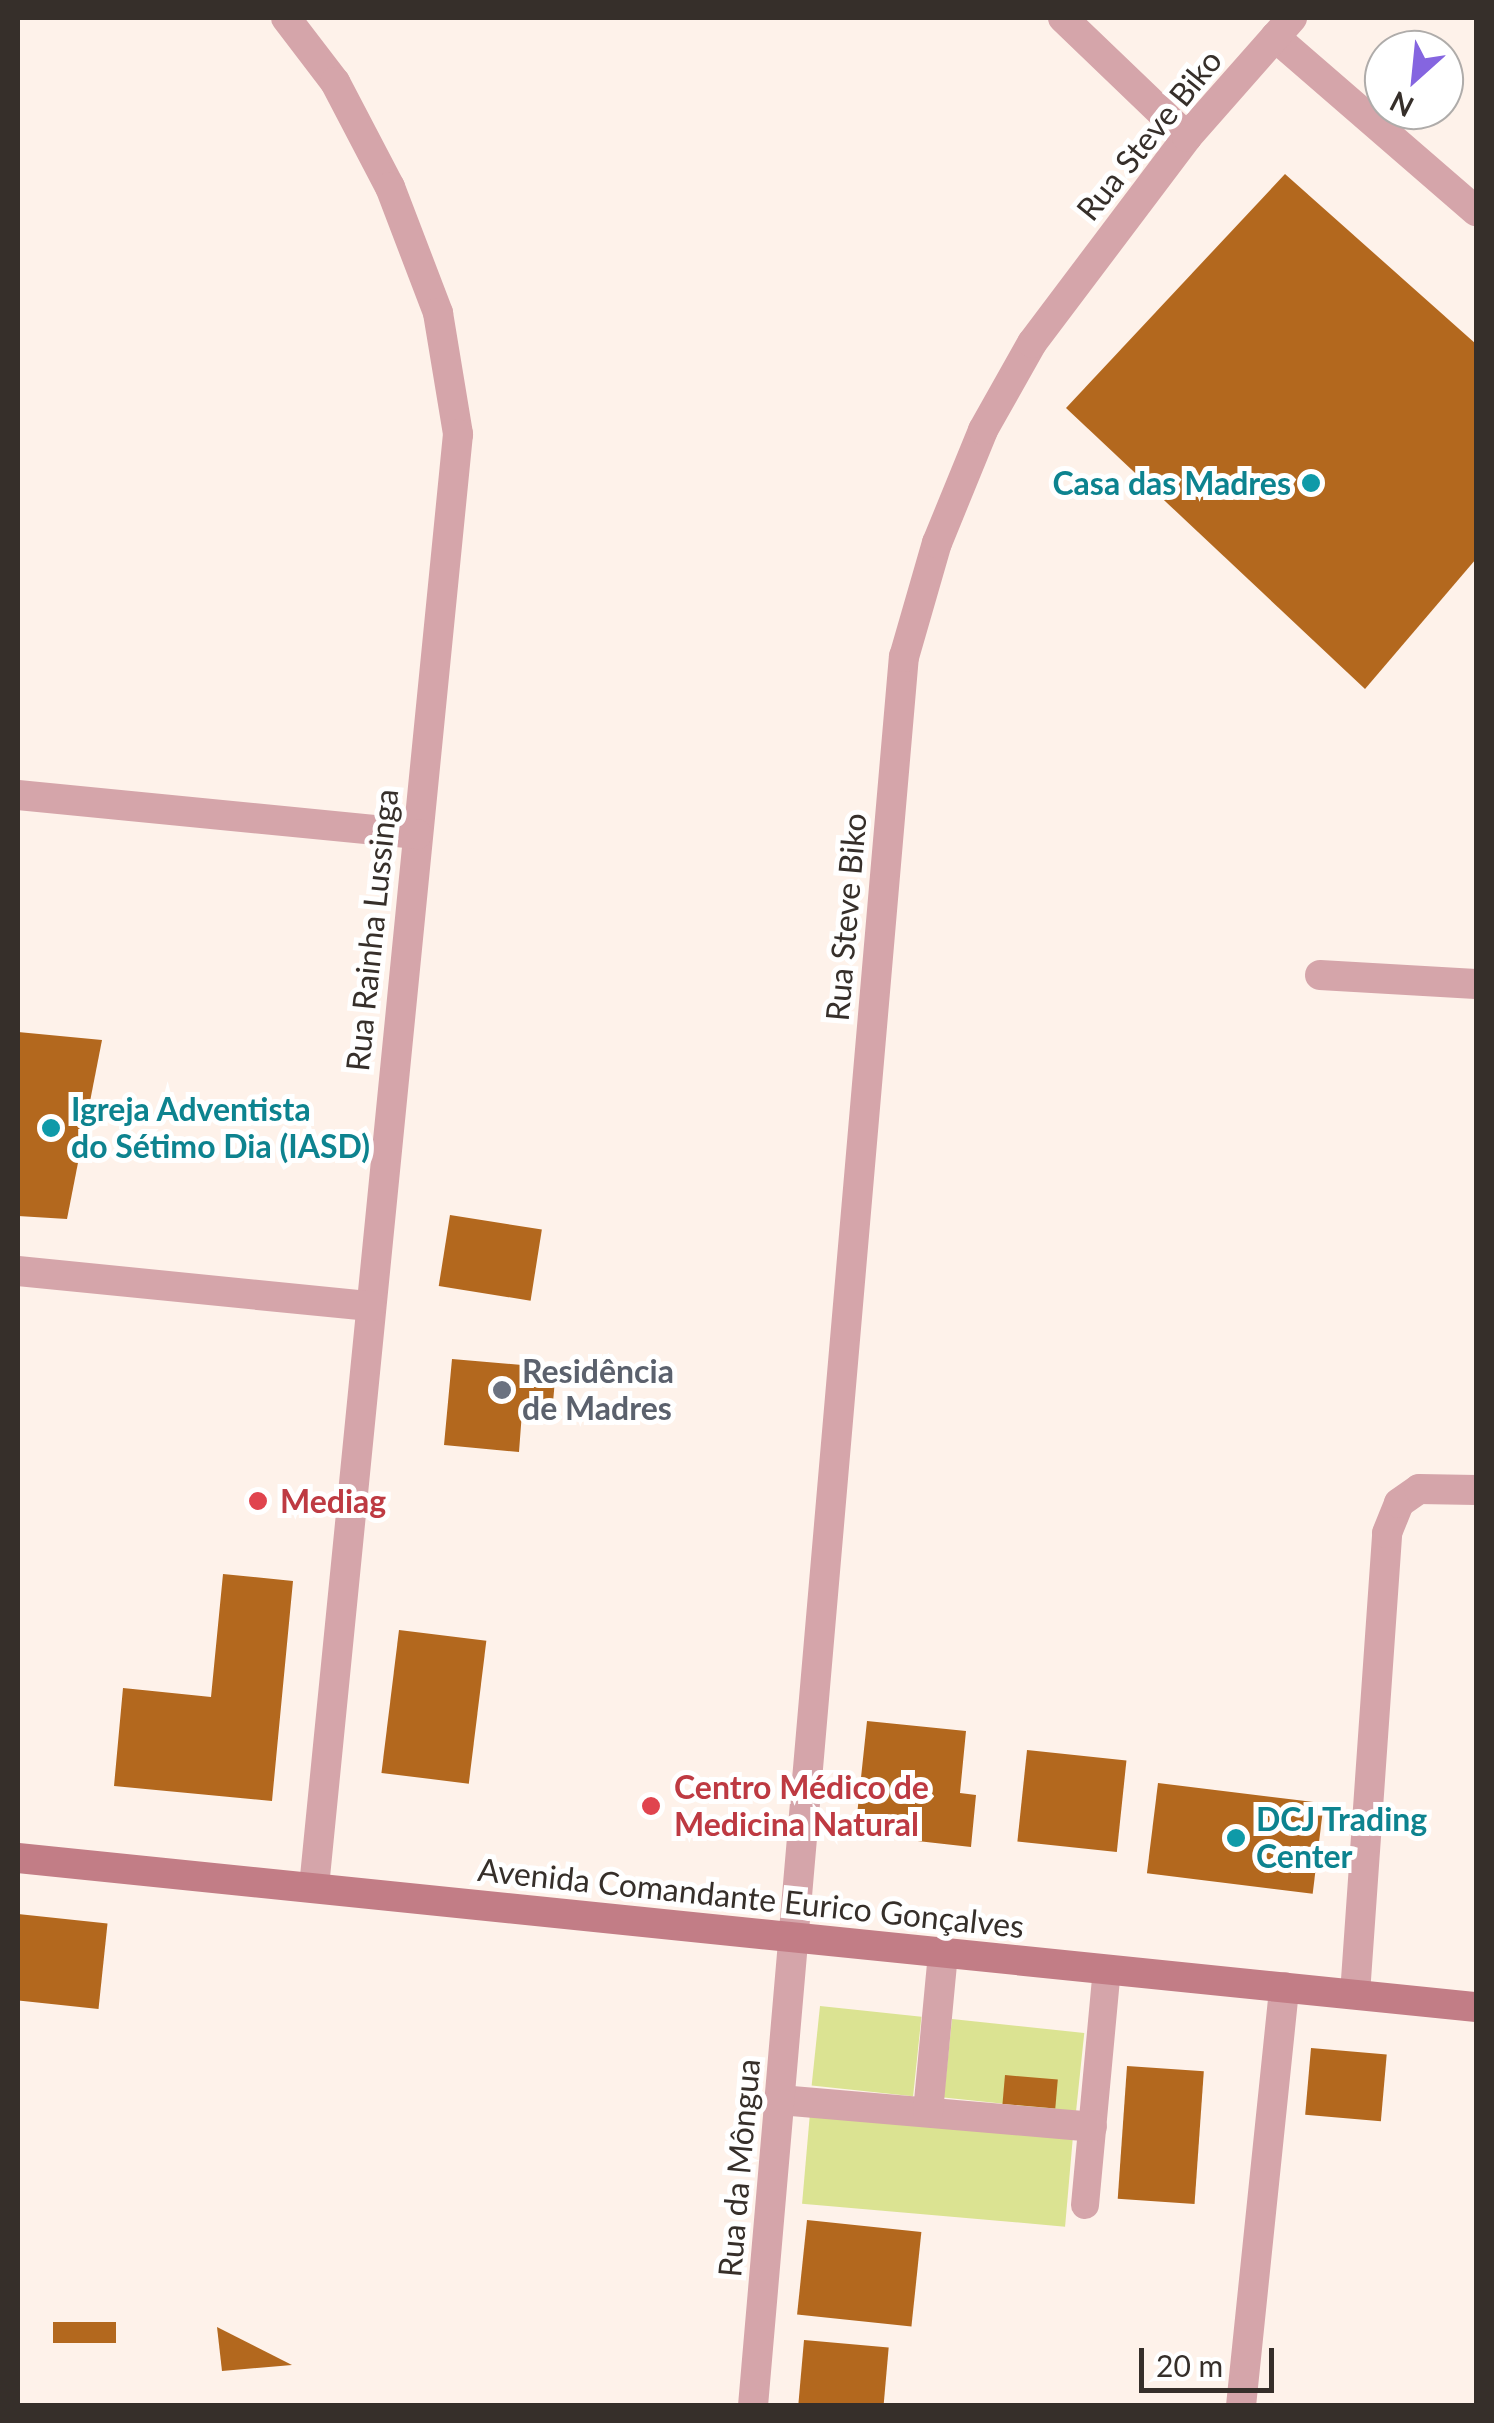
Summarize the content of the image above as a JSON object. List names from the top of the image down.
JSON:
{
  "streets": {
    "main road": ["Avenida Comandante Eurico Gonçalves"],
    "street": ["Rua Steve Biko", "Rua Rainha Lussinga", "Rua da Môngua"]
  },
  "crossings": [
    ["Rua Steve Biko", "Avenida Comandante Eurico Gonçalves"],
    ["Rua Steve Biko", "Rua da Môngua"],
    ["Rua Rainha Lussinga", "Avenida Comandante Eurico Gonçalves"],
    ["Avenida Comandante Eurico Gonçalves", "Rua da Môngua"]
  ],
  "places": [
    "Casa das Madres",
    "Igreja Adventista do Sétimo Dia (IASD)",
    "Residência de Madres",
    "Mediag",
    "Centro Médico de Medicina Natural",
    "DCJ Trading Center"
  ],
  "scale_bar": "20 m",
  "north": "bottom left"
}
